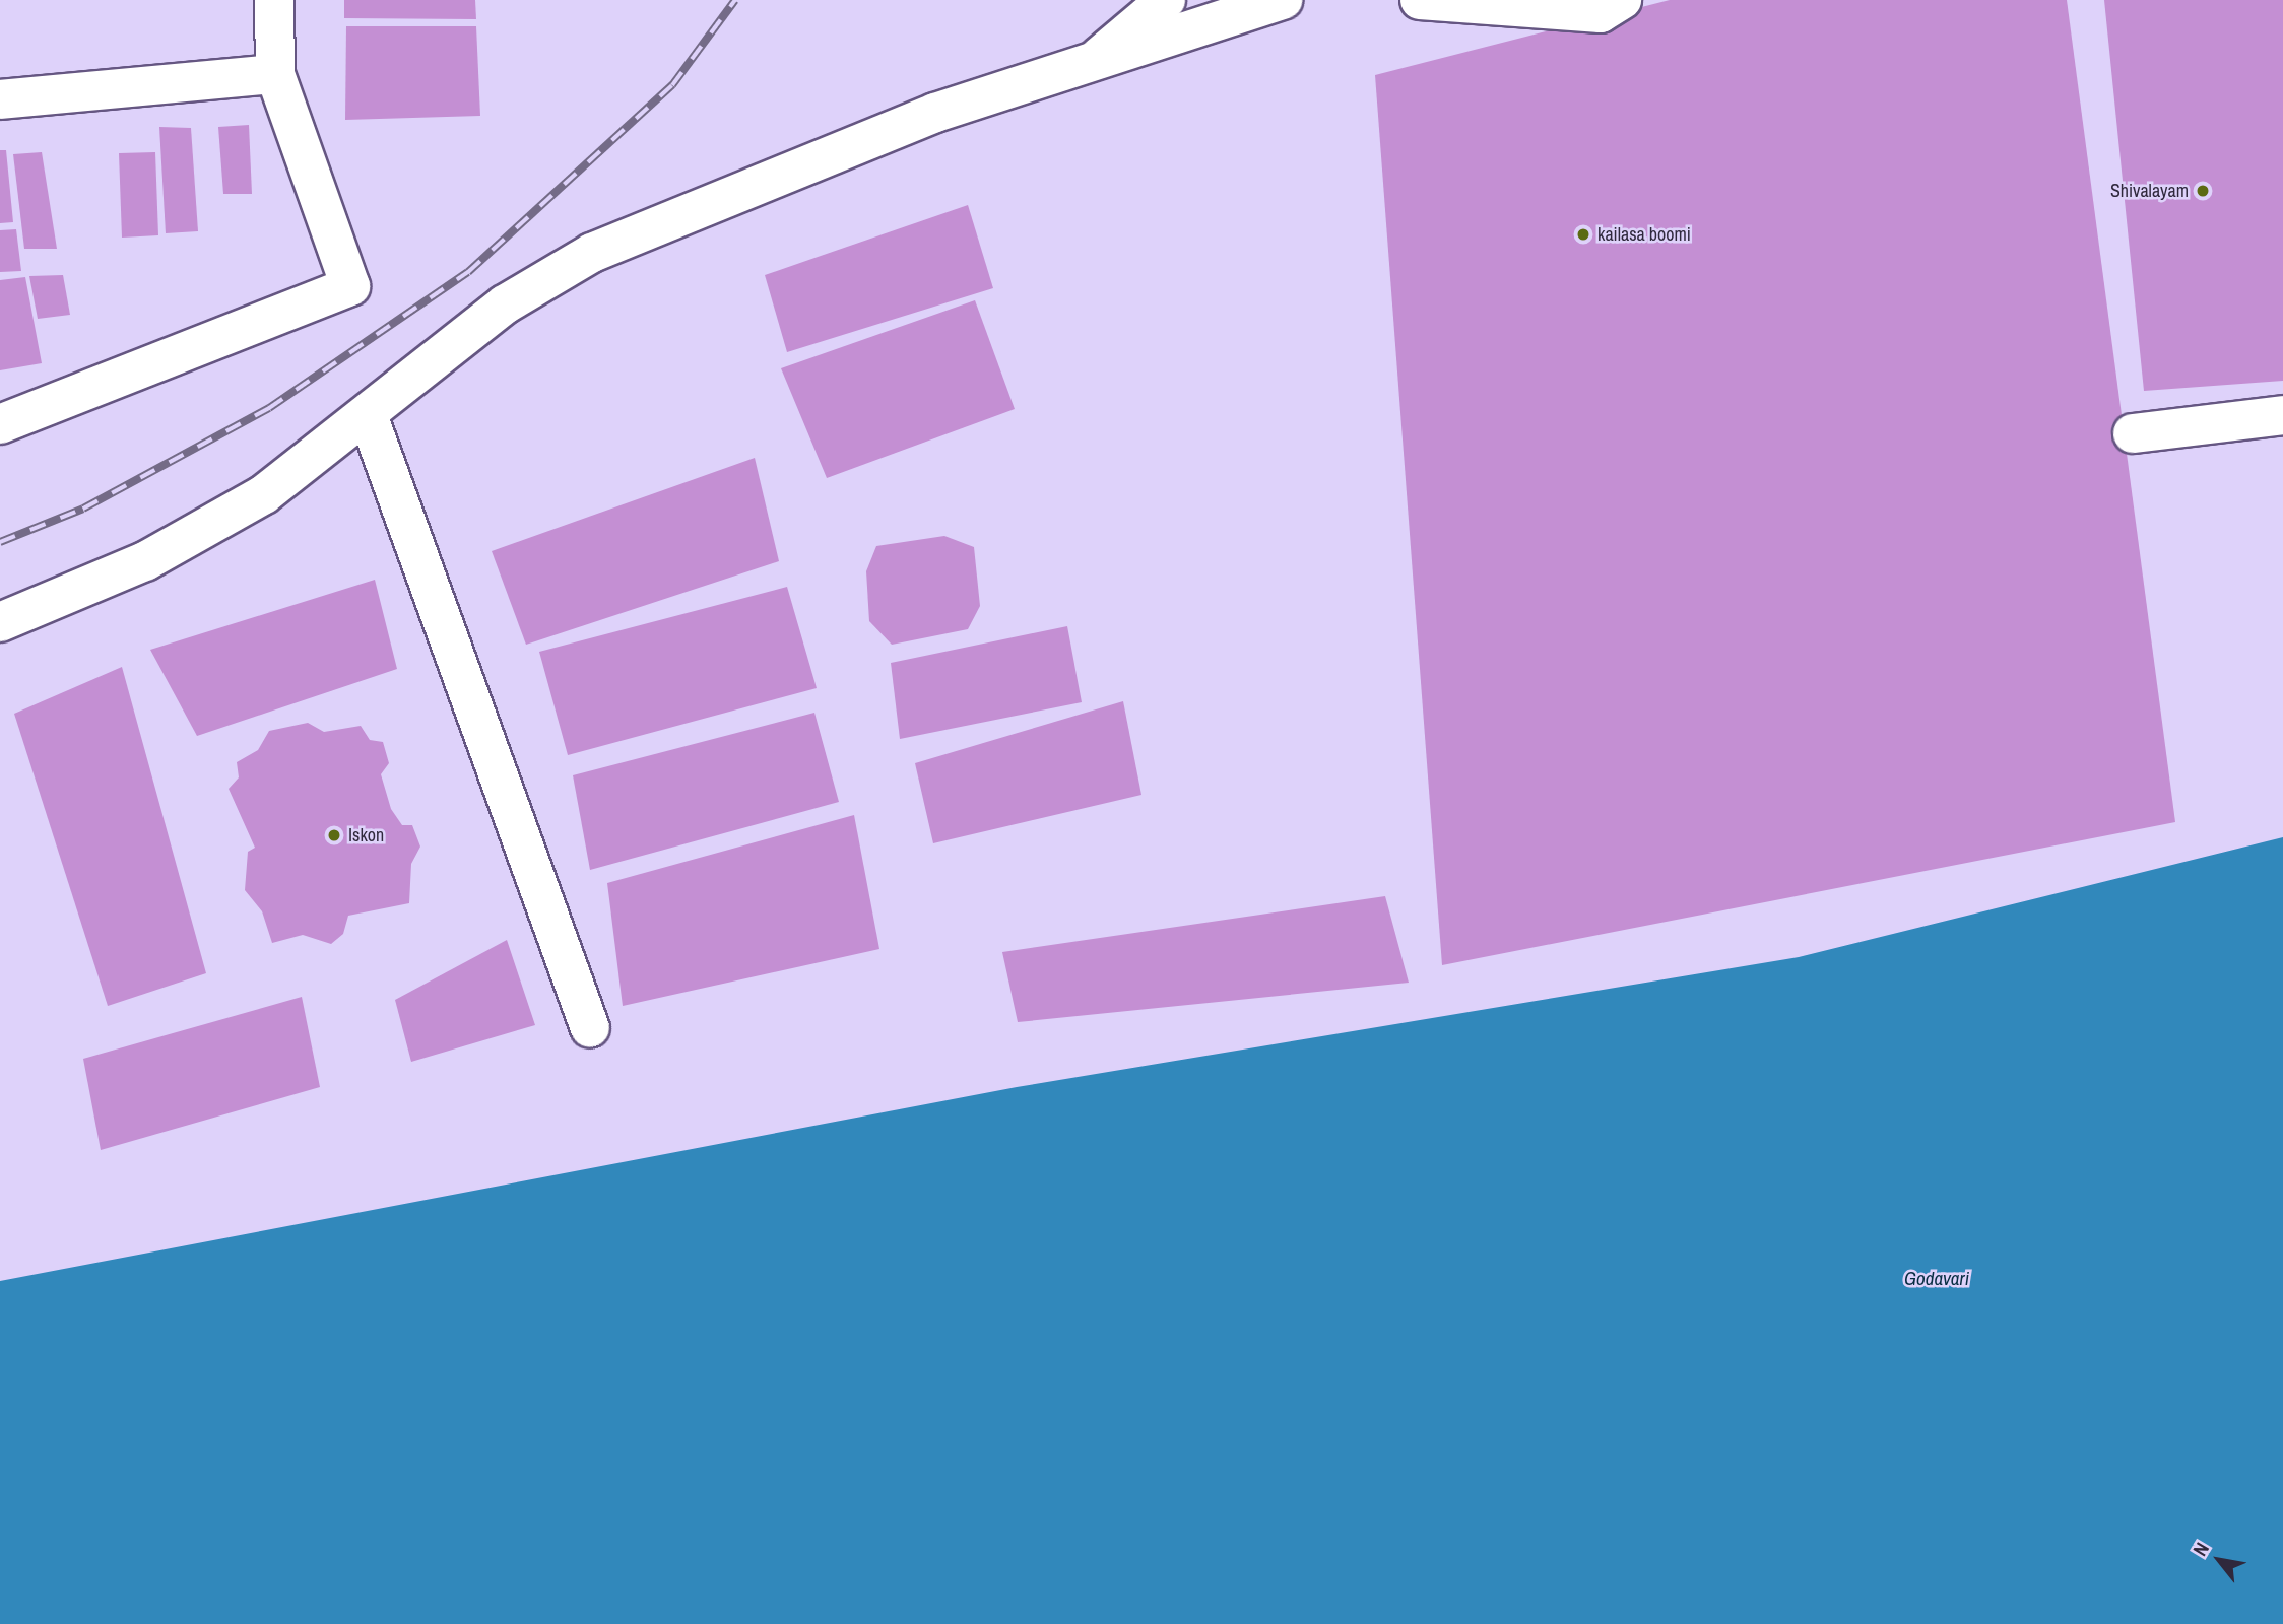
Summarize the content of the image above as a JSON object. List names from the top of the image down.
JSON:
{
  "water": ["Godavari"],
  "places": ["Shivalayam", "kailasa boomi", "Iskon"],
  "north": "top left"
}
